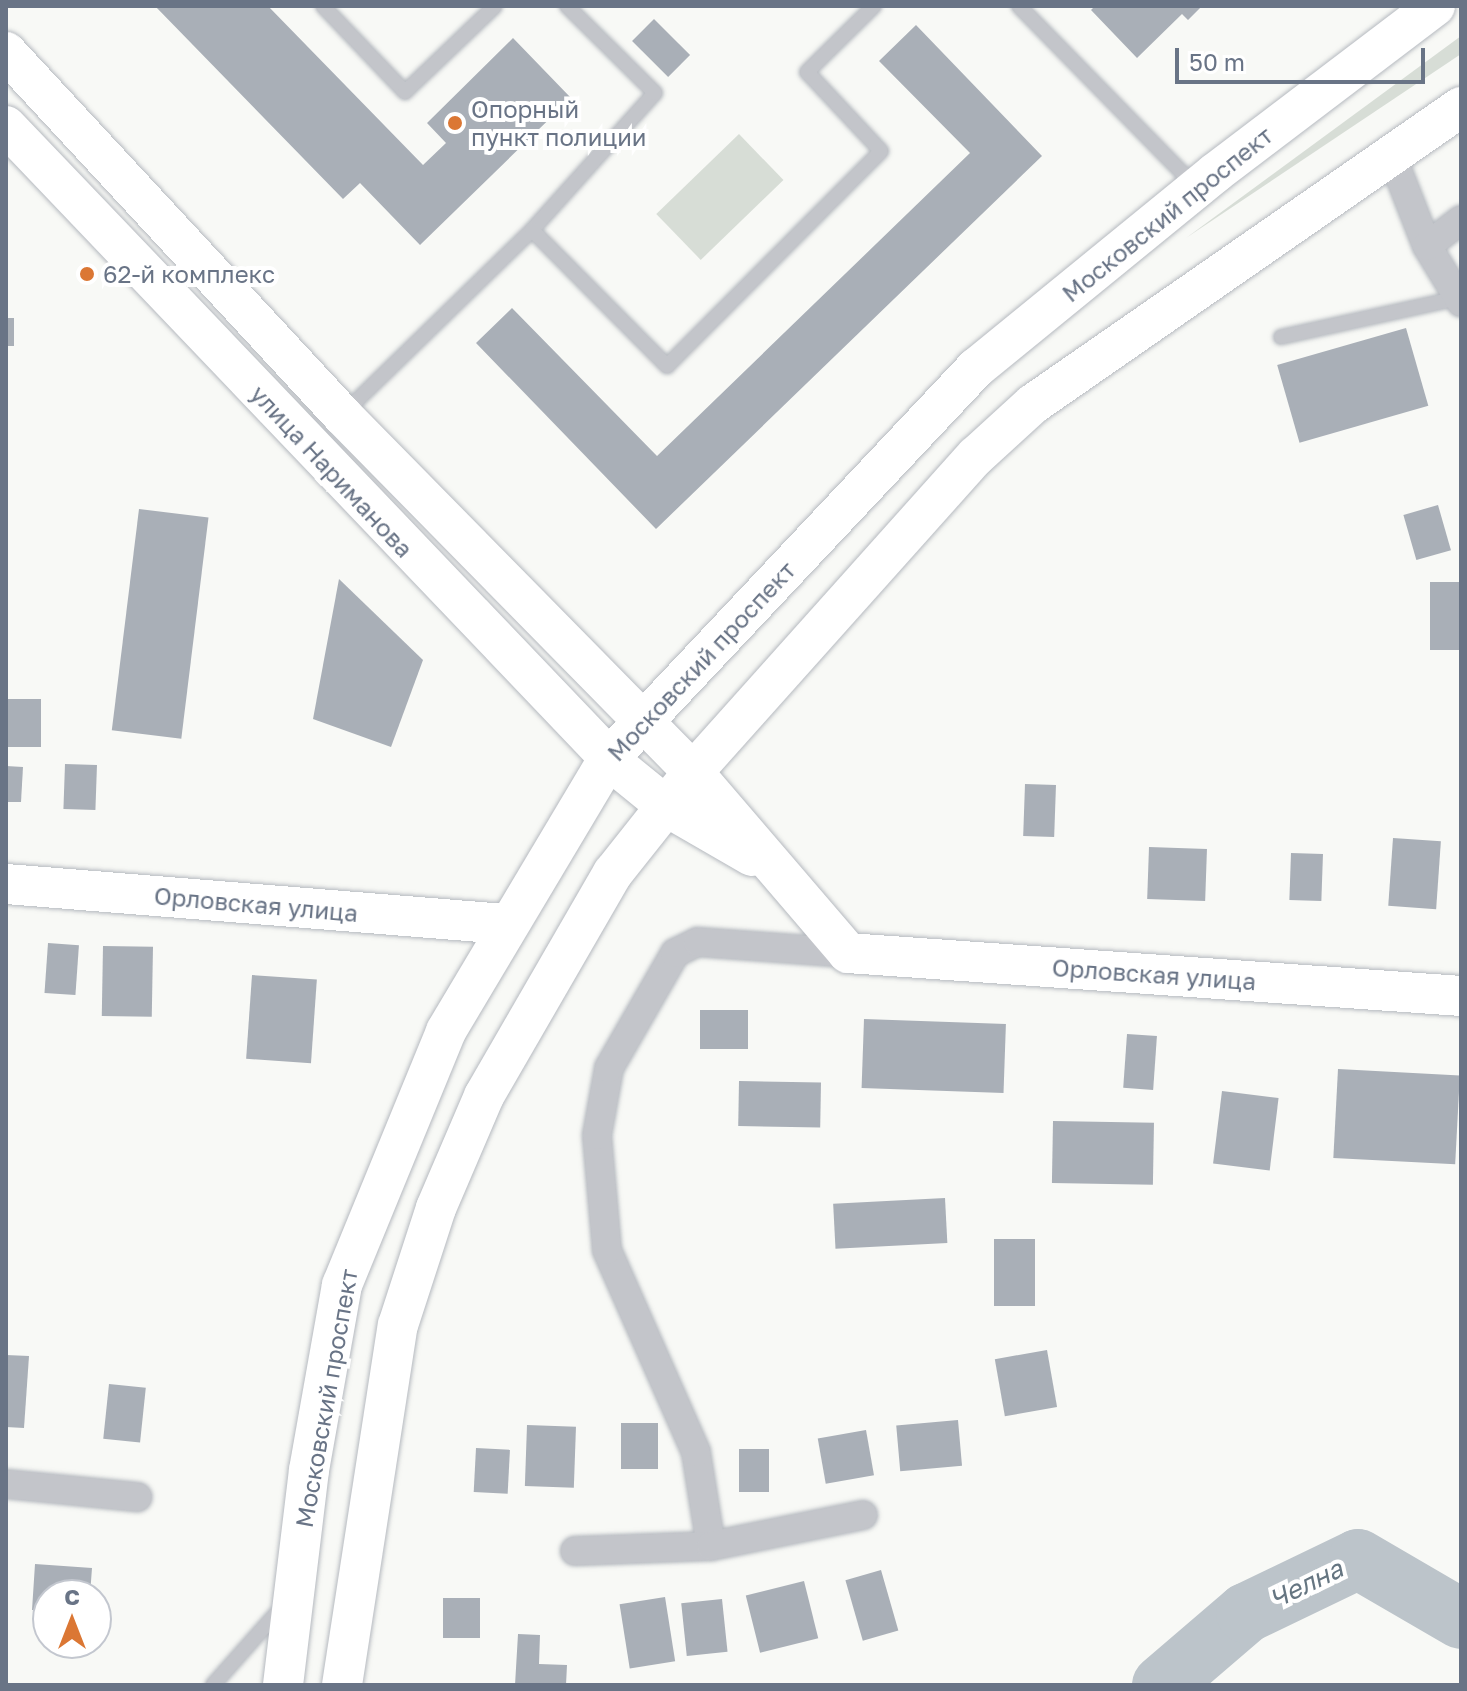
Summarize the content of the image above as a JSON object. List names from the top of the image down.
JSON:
{
  "streets": {
    "main road": ["Московский проспект", "улица Нариманова", "Орловская улица"]
  },
  "crossings": [
    ["Московский проспект", "улица Нариманова"],
    ["Московский проспект", "Орловская улица"],
    ["улица Нариманова", "Орловская улица"]
  ],
  "water": ["Челна"],
  "places": ["Опорный пункт полиции", "62-й комплекс"],
  "scale_bar": "50 m",
  "north": "top"
}
